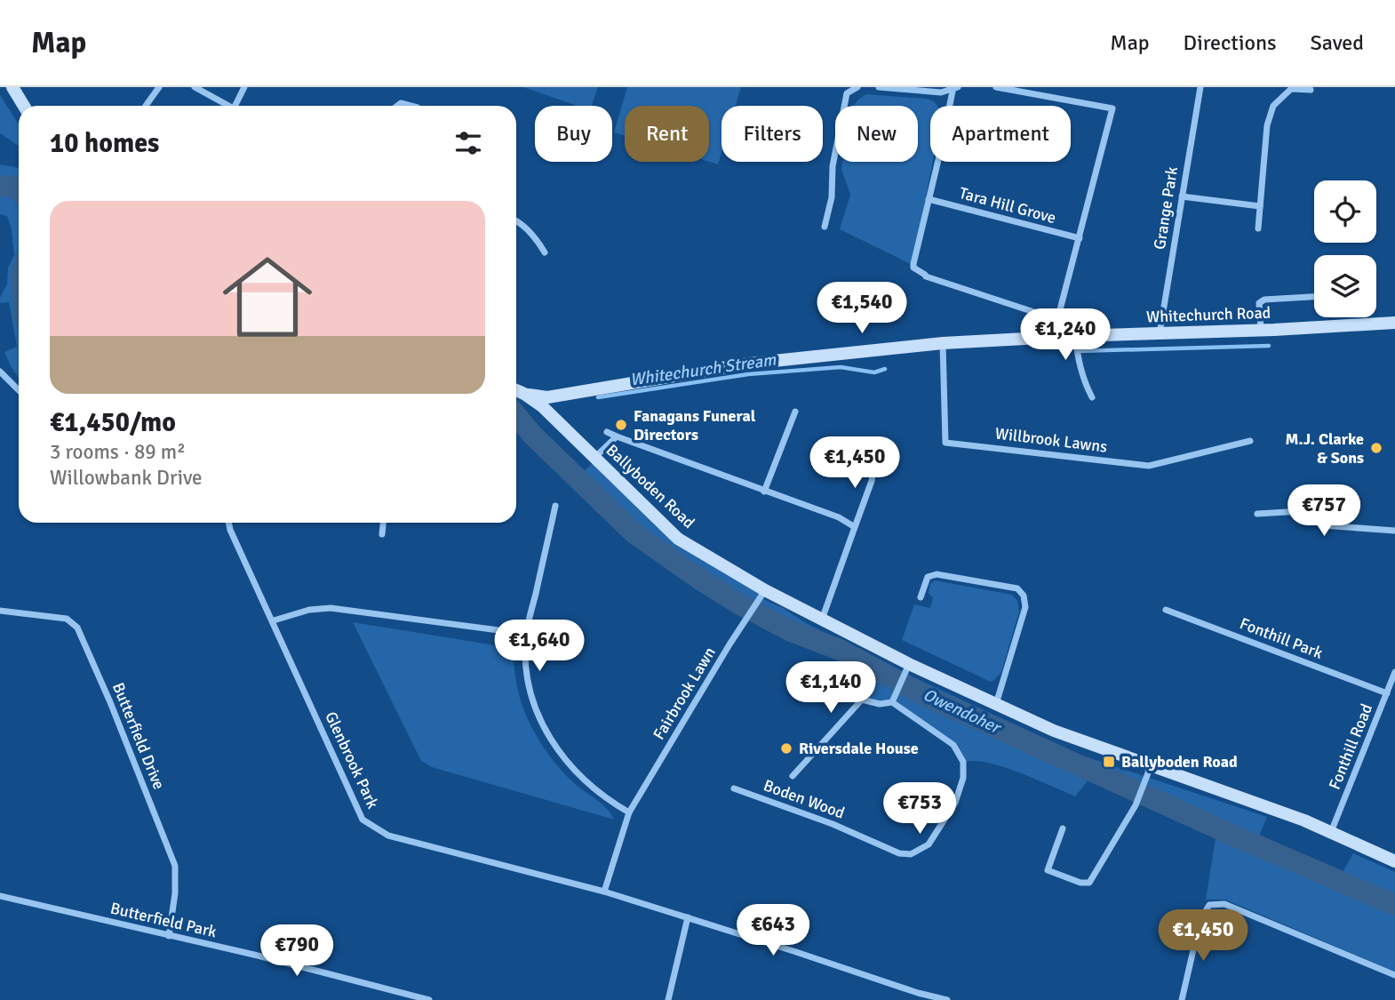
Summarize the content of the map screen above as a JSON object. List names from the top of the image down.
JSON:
{
  "streets": {
    "main road": ["Whitechurch Road", "Ballyboden Road"],
    "street": [
      "Tara Hill Grove",
      "Grange Park",
      "Willbrook Lawns",
      "Fonthill Park",
      "Fairbrook Lawn",
      "Butterfield Drive",
      "Fonthill Road",
      "Glenbrook Park",
      "Boden Wood",
      "Butterfield Park"
    ]
  },
  "crossings": [
    ["Grange Park", "Whitechurch Road"],
    ["Whitechurch Road", "Willbrook Lawns"],
    ["Whitechurch Road", "Ballyboden Road"],
    ["Ballyboden Road", "Fairbrook Lawn"],
    ["Ballyboden Road", "Fonthill Road"],
    ["Fonthill Park", "Fonthill Road"],
    ["Fairbrook Lawn", "Glenbrook Park"],
    ["Butterfield Drive", "Butterfield Park"]
  ],
  "water": ["Whitechurch Stream", "Owendoher"],
  "places": {
    "other": ["Fanagans Funeral Directors", "M.J. Clarke & Sons", "Riversdale House"],
    "transit": ["Ballyboden Road"]
  },
  "page": {
    "header": "Map",
    "nav": ["Map", "Directions", "Saved"],
    "chip": [
      "Buy",
      "Rent",
      "Filters",
      "New",
      "Apartment"
    ],
    "heading": "10 homes",
    "list": [
      {
        "name": "€1,450/mo",
        "note": "3 rooms · 89 m² · Willowbank Drive"
      }
    ],
    "price": [
      "€1,540",
      "€1,240",
      "€1,450",
      "€757",
      "€1,640",
      "€1,140",
      "€753",
      "€643",
      "€1,450",
      "€790"
    ]
  }
}
